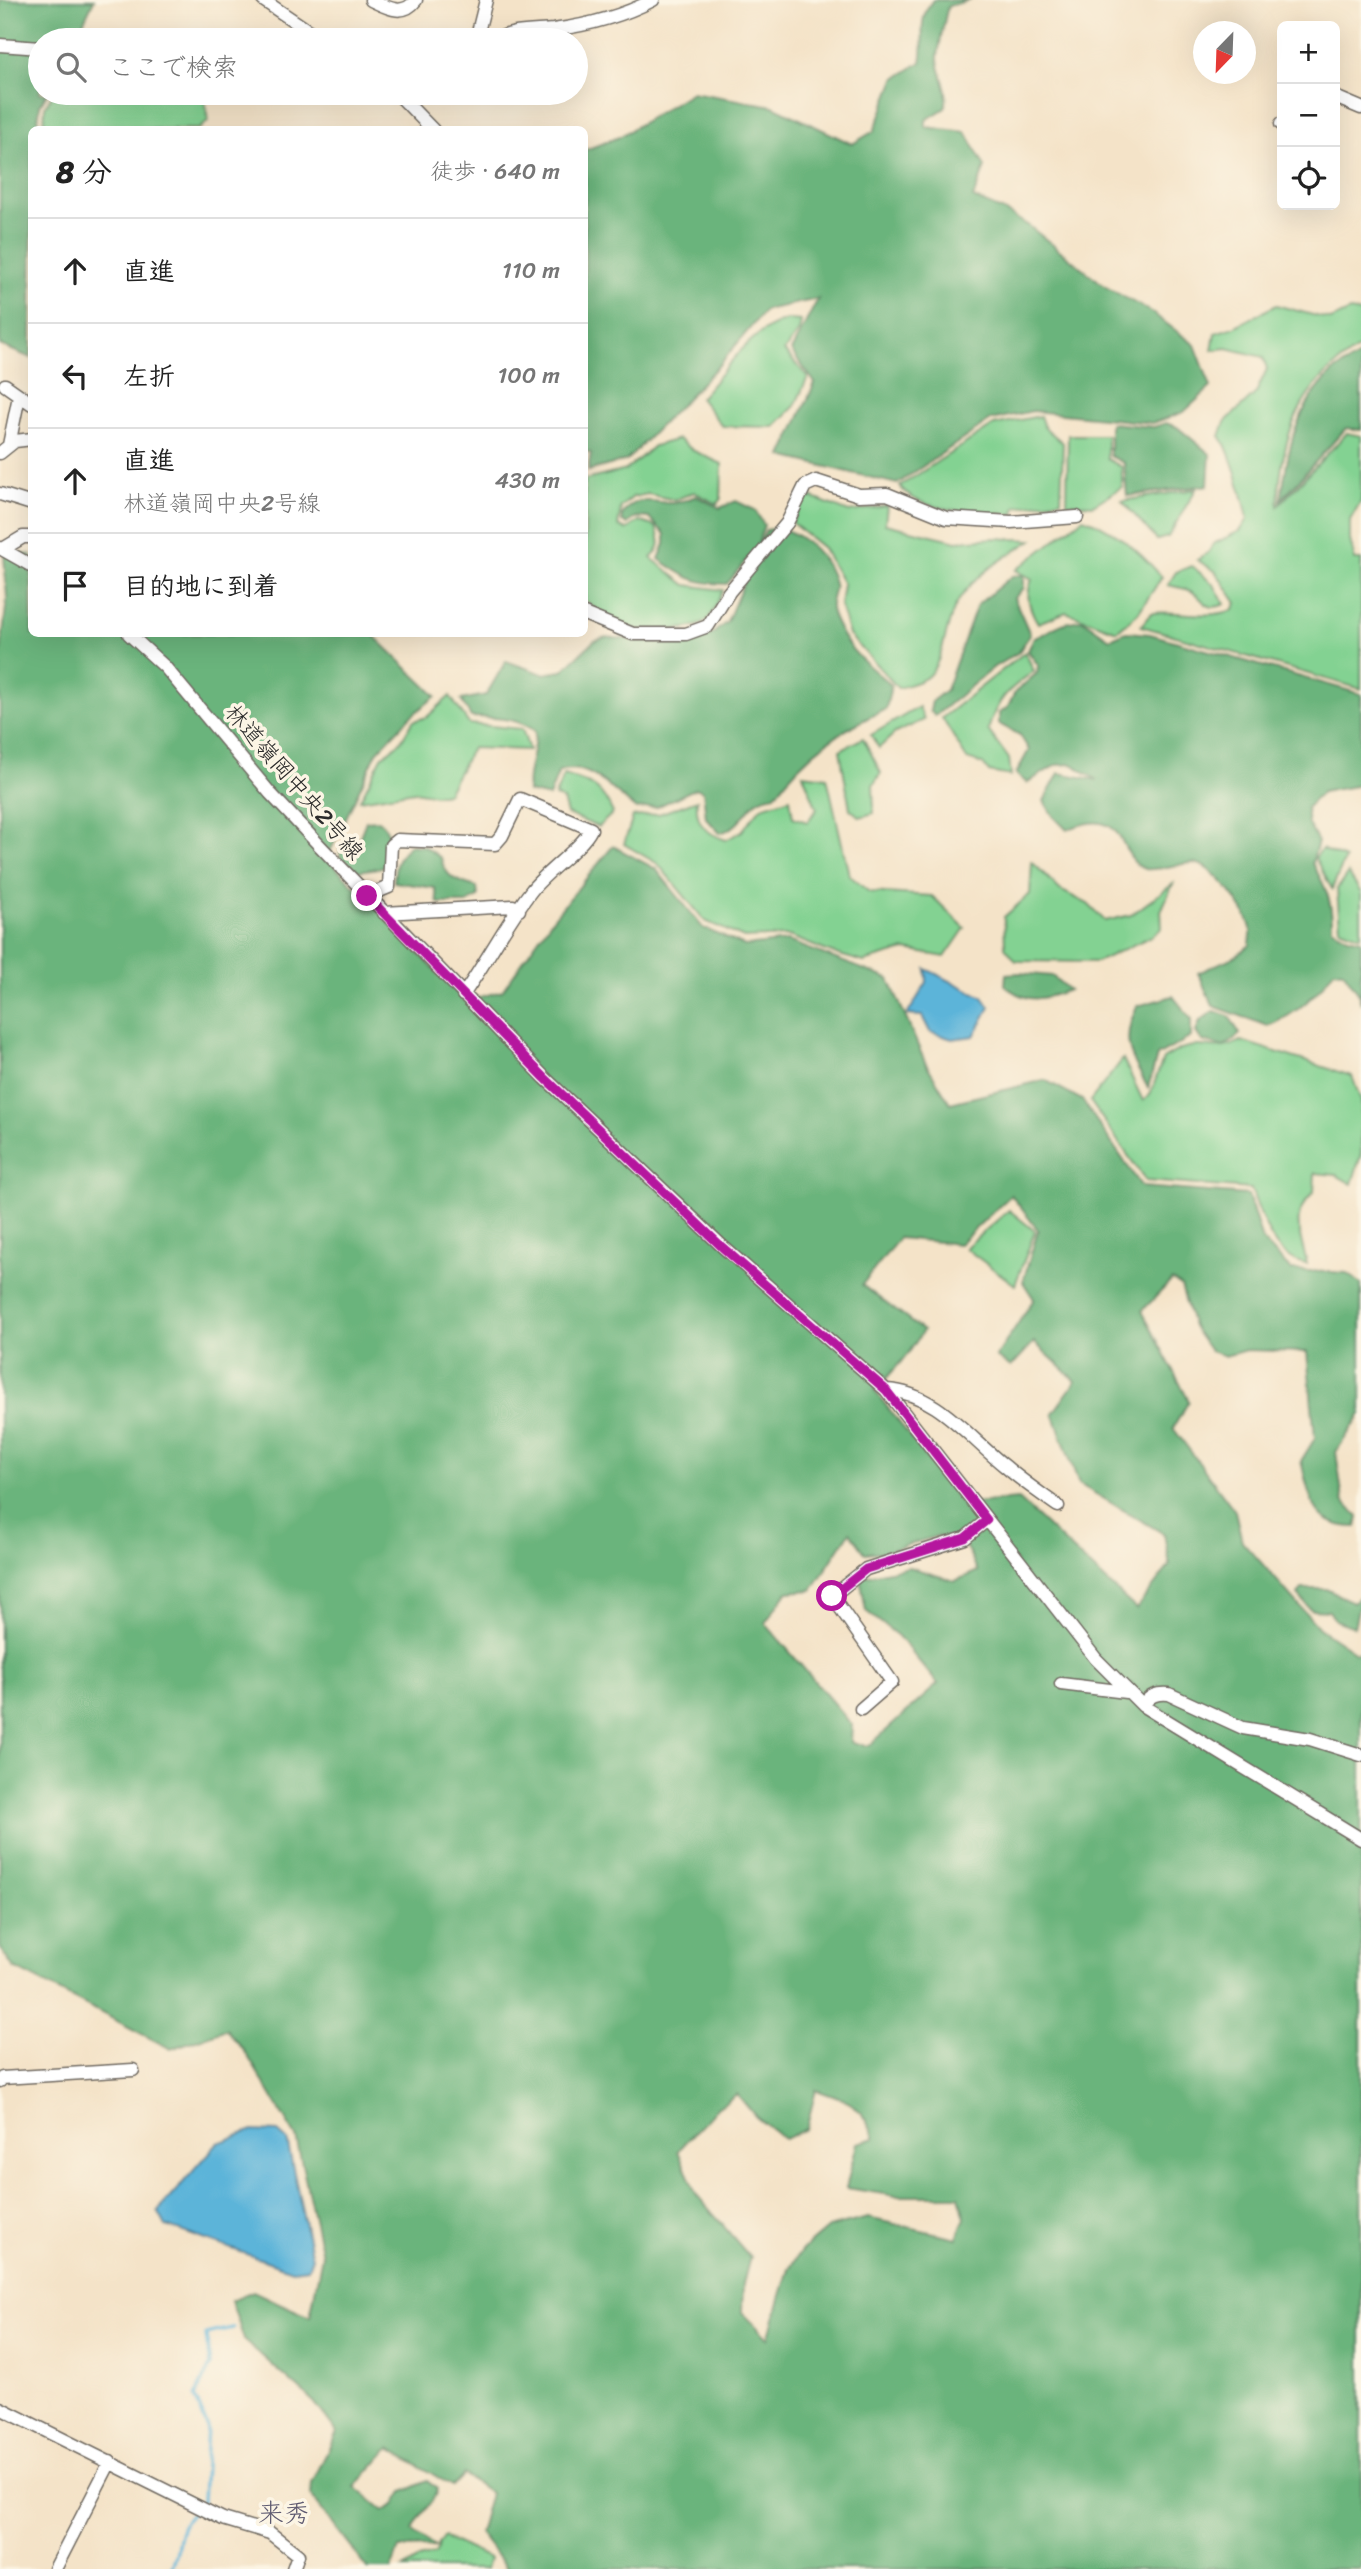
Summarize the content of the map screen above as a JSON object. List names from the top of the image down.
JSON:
{
  "streets": {
    "street": ["林道嶺岡中央2号線"]
  },
  "districts": ["来秀"],
  "north": "bottom left",
  "page": {
    "map_buttons": ["+", "−"],
    "search": "ここで検索",
    "heading": ["8 分", "徒歩 · 640 m"],
    "list": [
      ["直進", "110 m"],
      ["左折", "100 m"],
      ["直進", "林道嶺岡中央2号線", "430 m"],
      "目的地に到着"
    ]
  }
}
